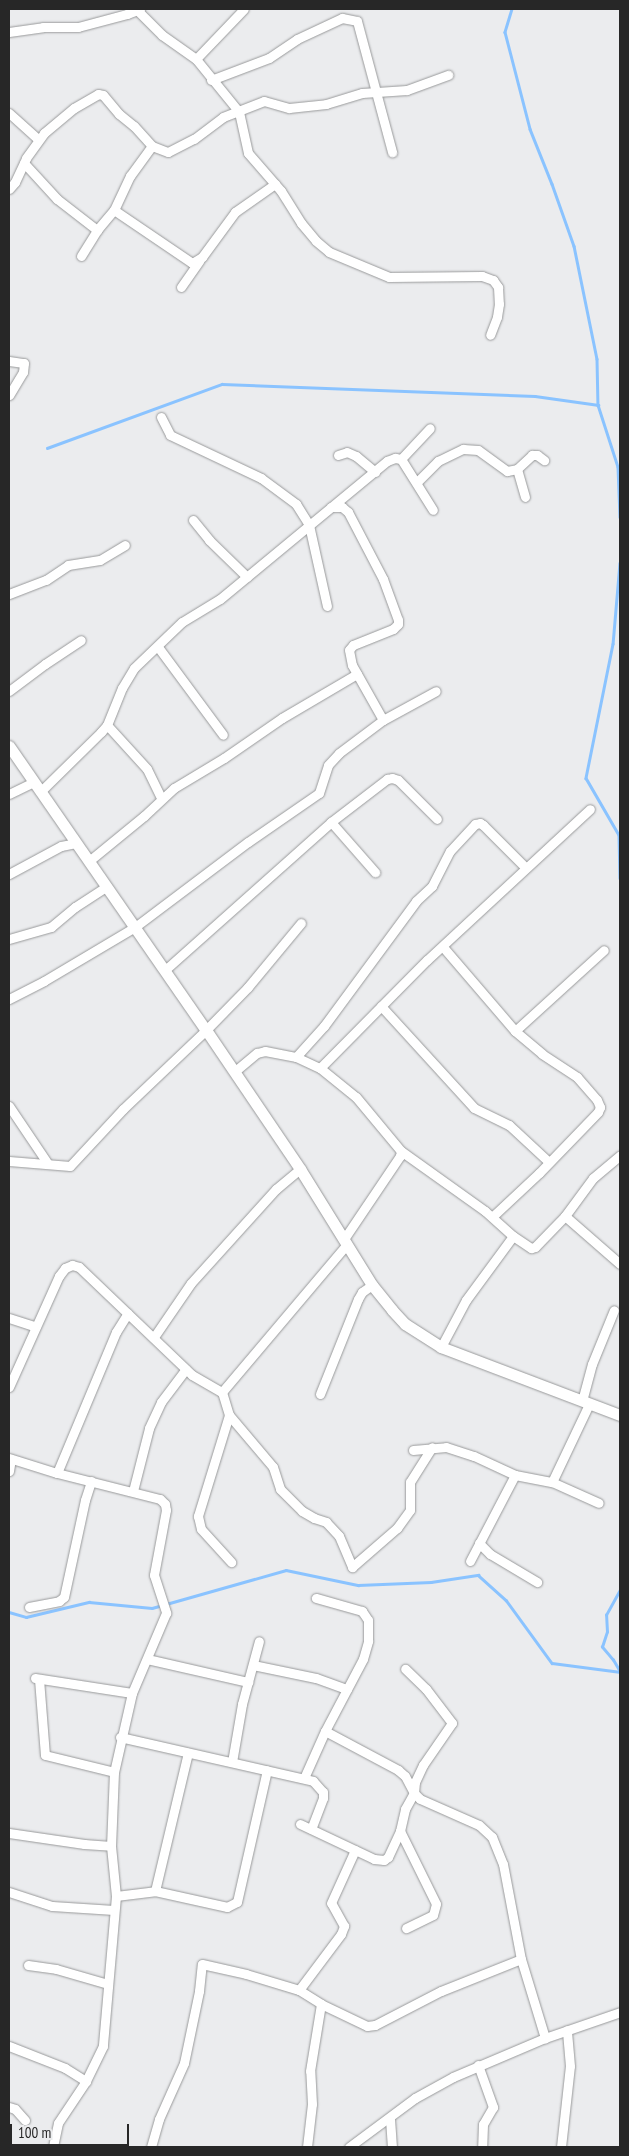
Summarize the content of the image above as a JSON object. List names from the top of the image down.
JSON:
{
  "scale_bar": "100 m"
}
